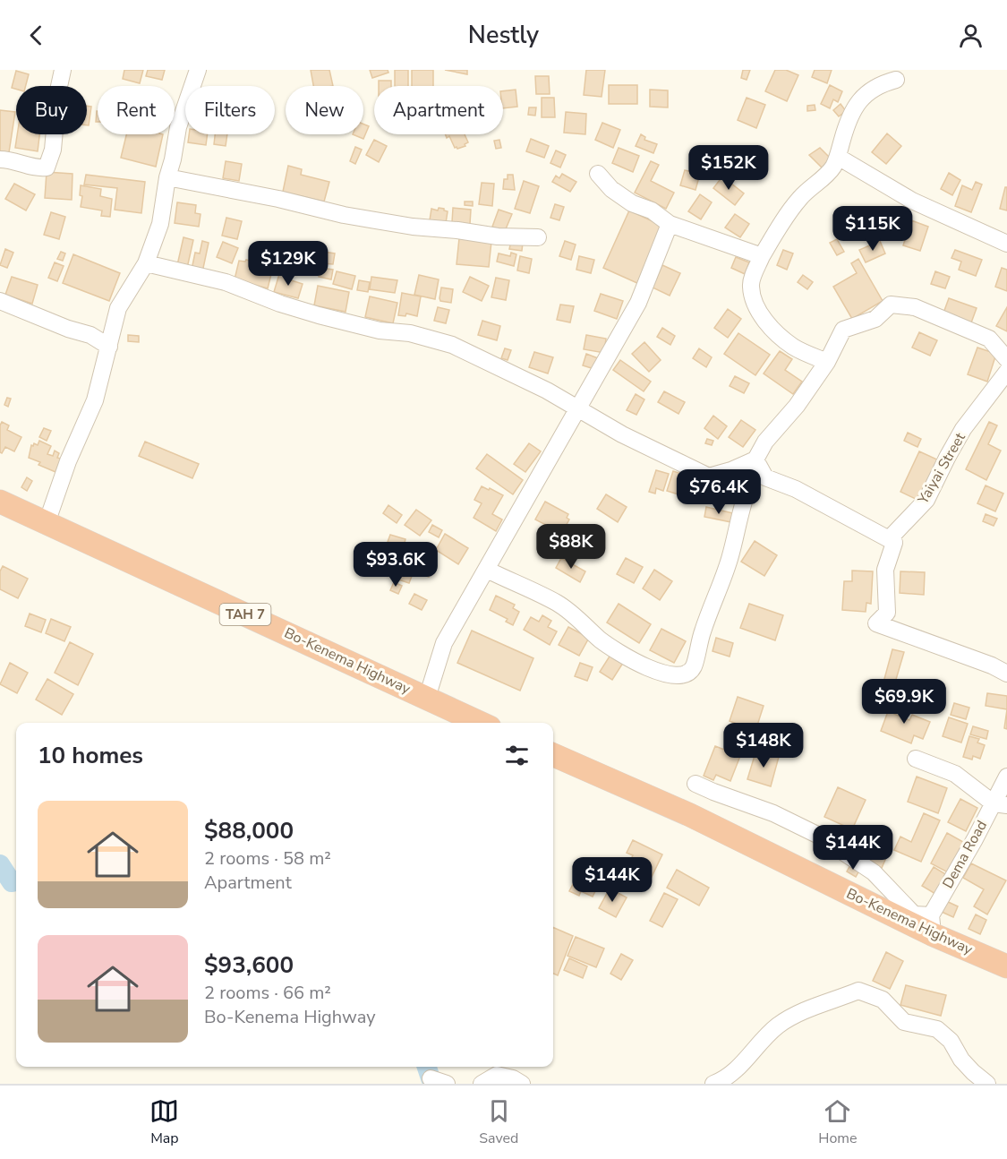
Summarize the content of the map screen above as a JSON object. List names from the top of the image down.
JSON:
{
  "streets": {
    "highway": ["TAH 7", "Bo-Kenema Highway"],
    "street": ["Yaiyai Street", "Dema Road"]
  },
  "crossings": [
    ["Bo-Kenema Highway", "Dema Road"]
  ],
  "page": {
    "header": "Nestly",
    "chip": [
      "Buy",
      "Rent",
      "Filters",
      "New",
      "Apartment"
    ],
    "price": [
      "$152K",
      "$115K",
      "$129K",
      "$76.4K",
      "$88K",
      "$93.6K",
      "$69.9K",
      "$148K",
      "$144K",
      "$144K"
    ],
    "heading": "10 homes",
    "list": [
      {
        "name": "$88,000",
        "note": "2 rooms · 58 m² · Apartment"
      },
      {
        "name": "$93,600",
        "note": "2 rooms · 66 m² · Bo-Kenema Highway"
      }
    ],
    "tabs": ["Map", "Saved", "Home"]
  }
}
